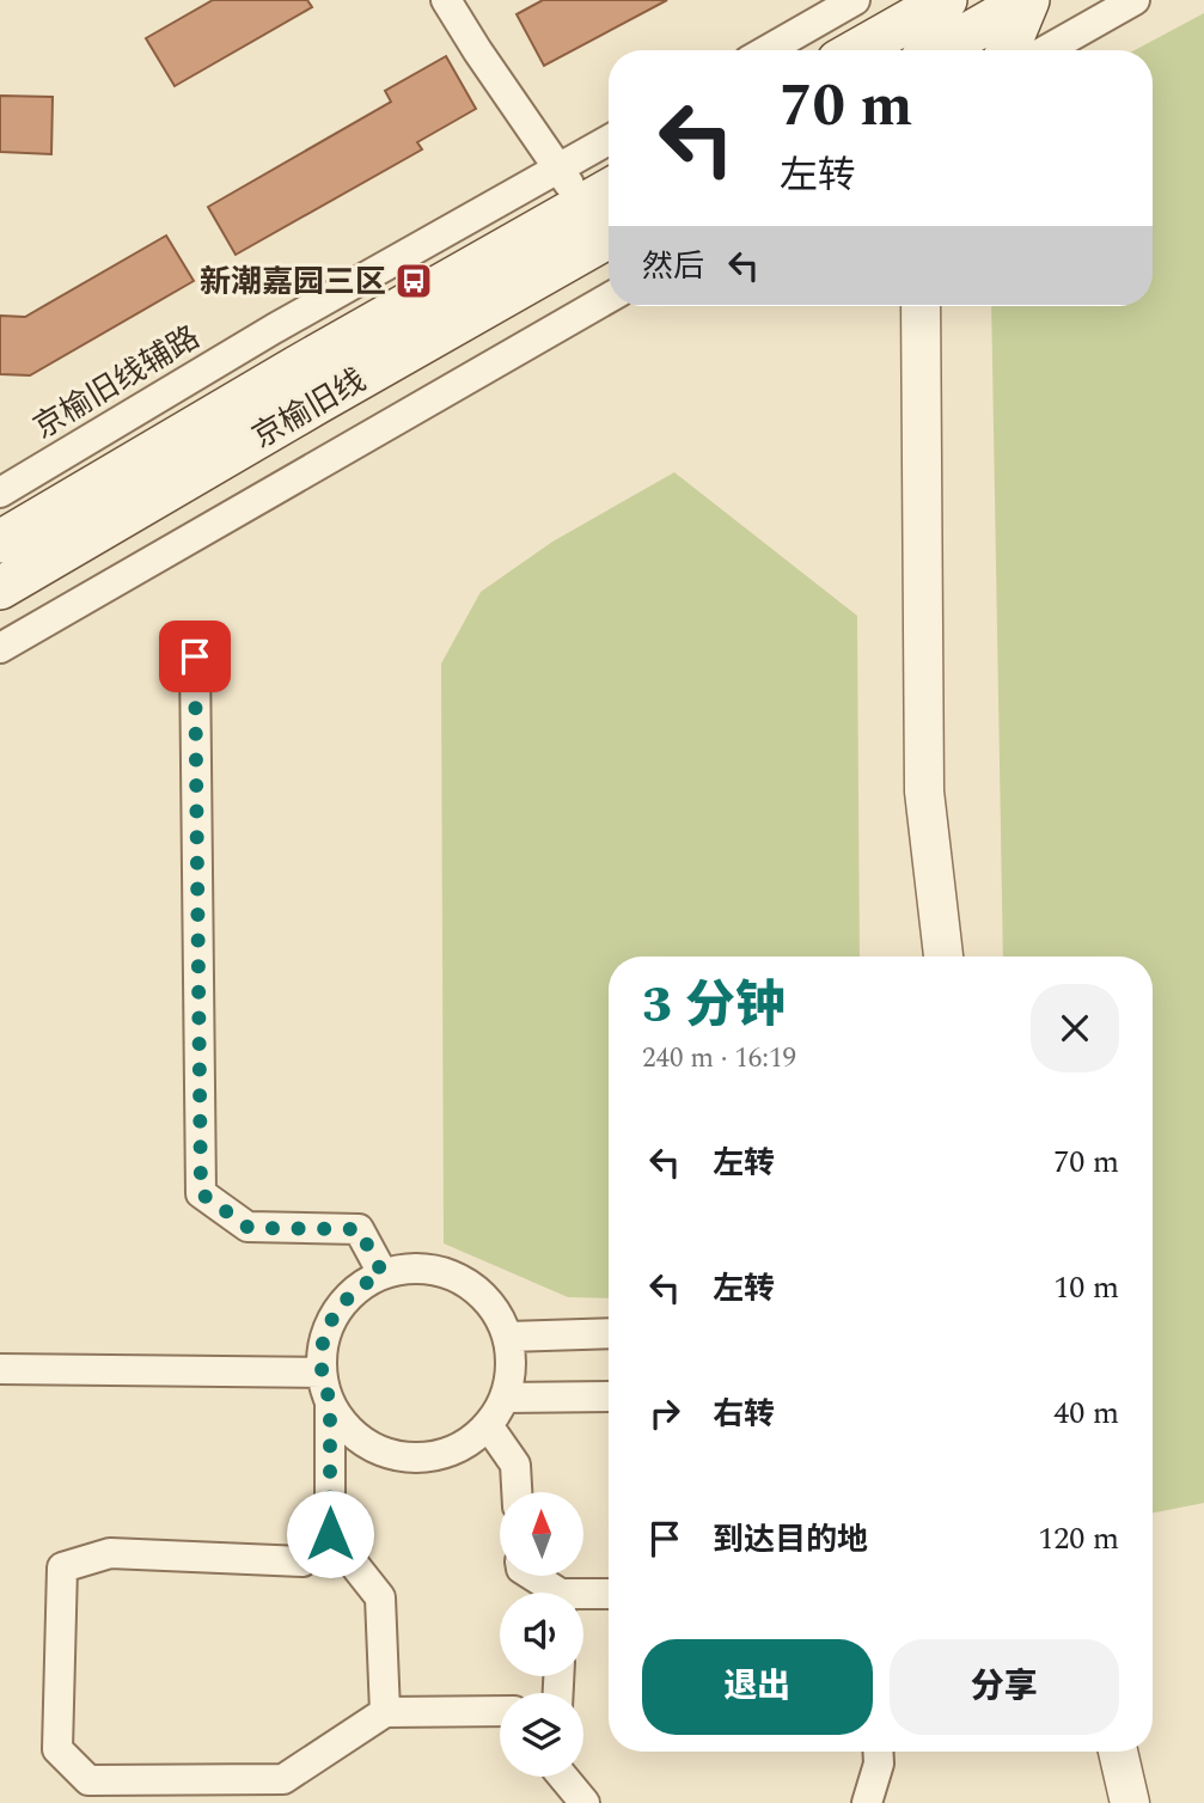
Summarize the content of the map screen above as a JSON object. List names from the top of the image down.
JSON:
{
  "streets": {
    "main road": ["京榆旧线"],
    "street": ["京榆旧线辅路"]
  },
  "places": {
    "bus stop": ["新潮嘉园三区"]
  },
  "north": "top",
  "page": {
    "turn": ["70 m", "左转"],
    "then": "然后",
    "heading": ["3 分钟", "240 m · 16:19"],
    "list": [
      {
        "name": "左转",
        "value": "70 m"
      },
      {
        "name": "左转",
        "value": "10 m"
      },
      {
        "name": "右转",
        "value": "40 m"
      },
      {
        "name": "到达目的地",
        "value": "120 m"
      }
    ],
    "buttons": ["退出", "分享"]
  }
}
